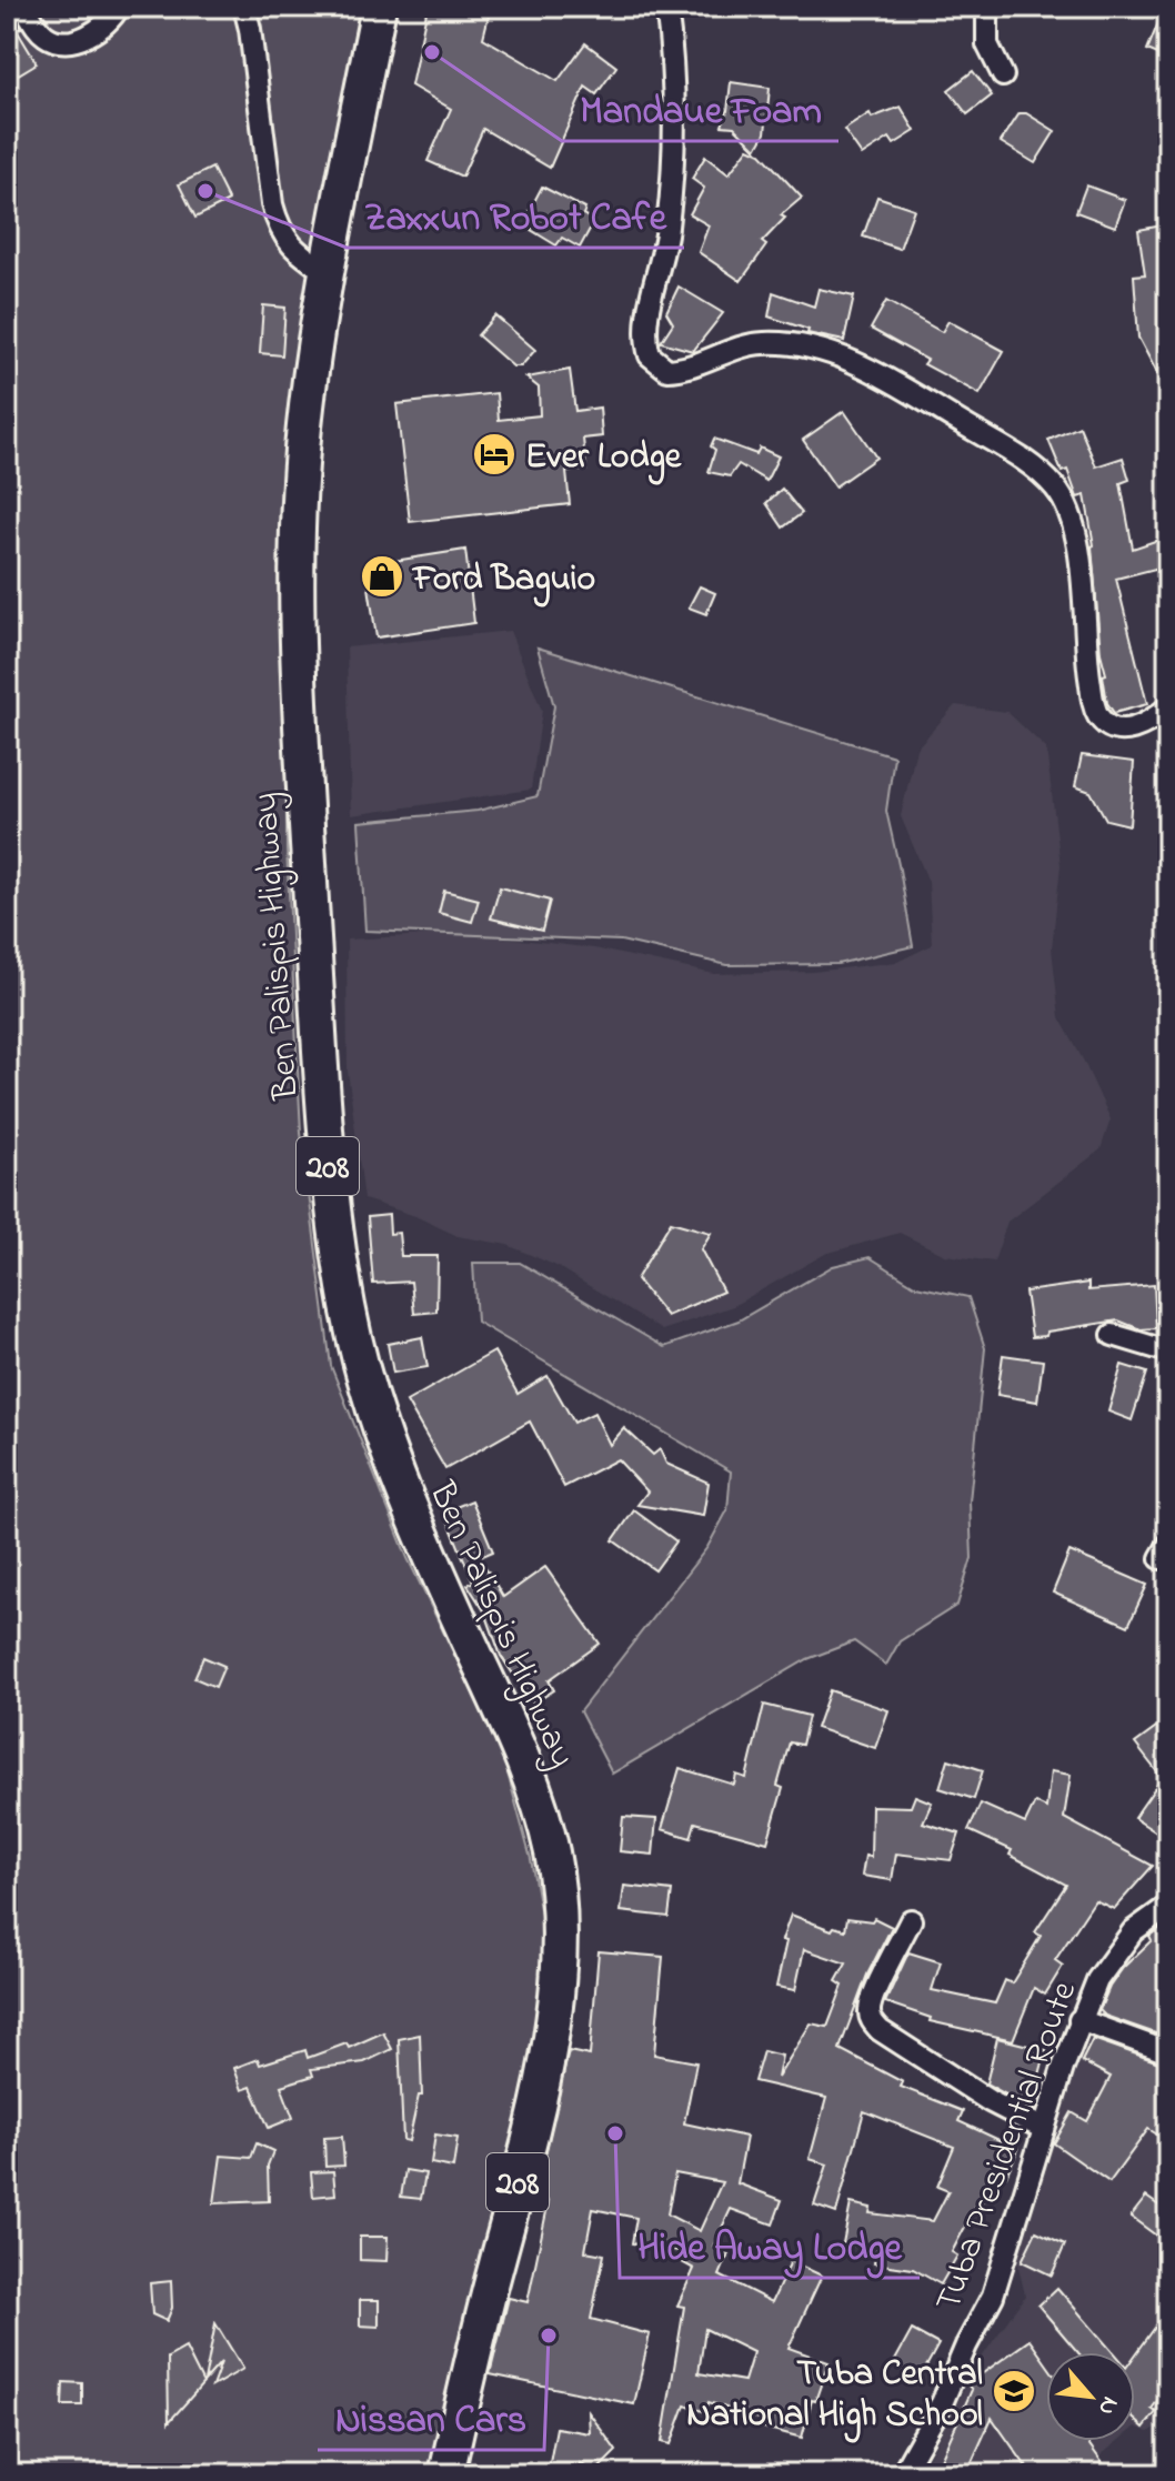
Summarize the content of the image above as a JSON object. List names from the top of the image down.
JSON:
{
  "streets": {
    "main road": ["Ben Palispis Highway", "208"],
    "street": ["Tuba Presidential Route"]
  },
  "places": {
    "other": [
      "Mandaue Foam",
      "Zaxxun Robot Cafe",
      "Hide Away Lodge",
      "Nissan Cars"
    ],
    "hotel": ["Ever Lodge"],
    "shop": ["Ford Baguio"],
    "school or university": ["Tuba Central National High School"]
  },
  "north": "bottom right"
}
